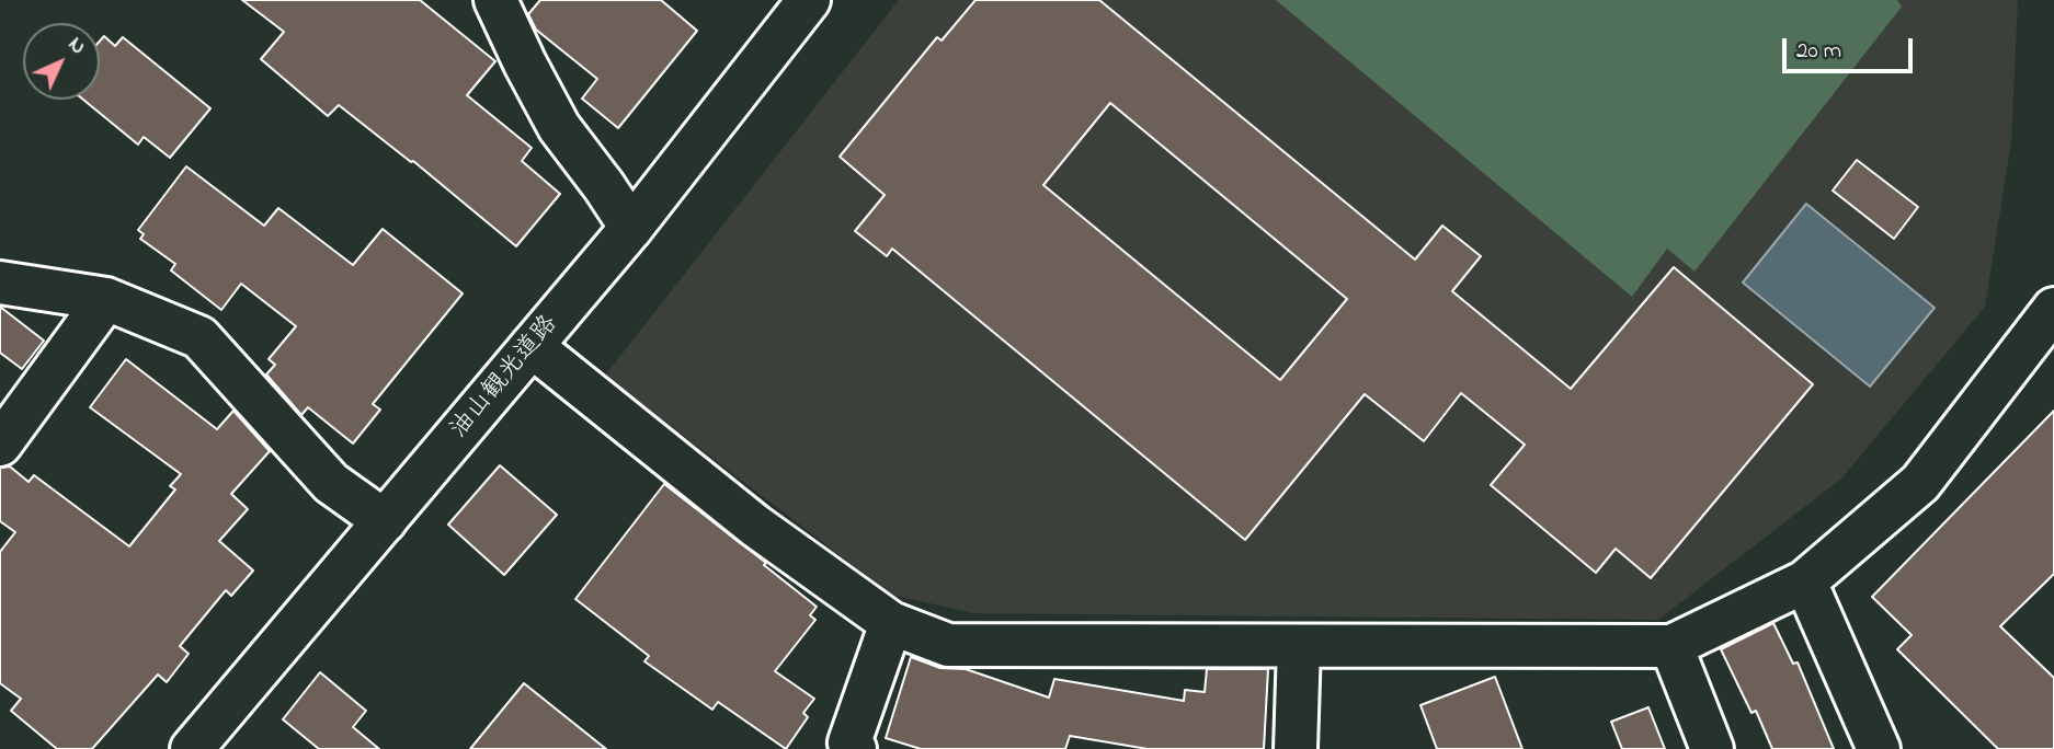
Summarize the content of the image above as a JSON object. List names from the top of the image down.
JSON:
{
  "streets": {
    "street": ["油山観光道路"]
  },
  "scale_bar": "20 m",
  "north": "top right"
}
